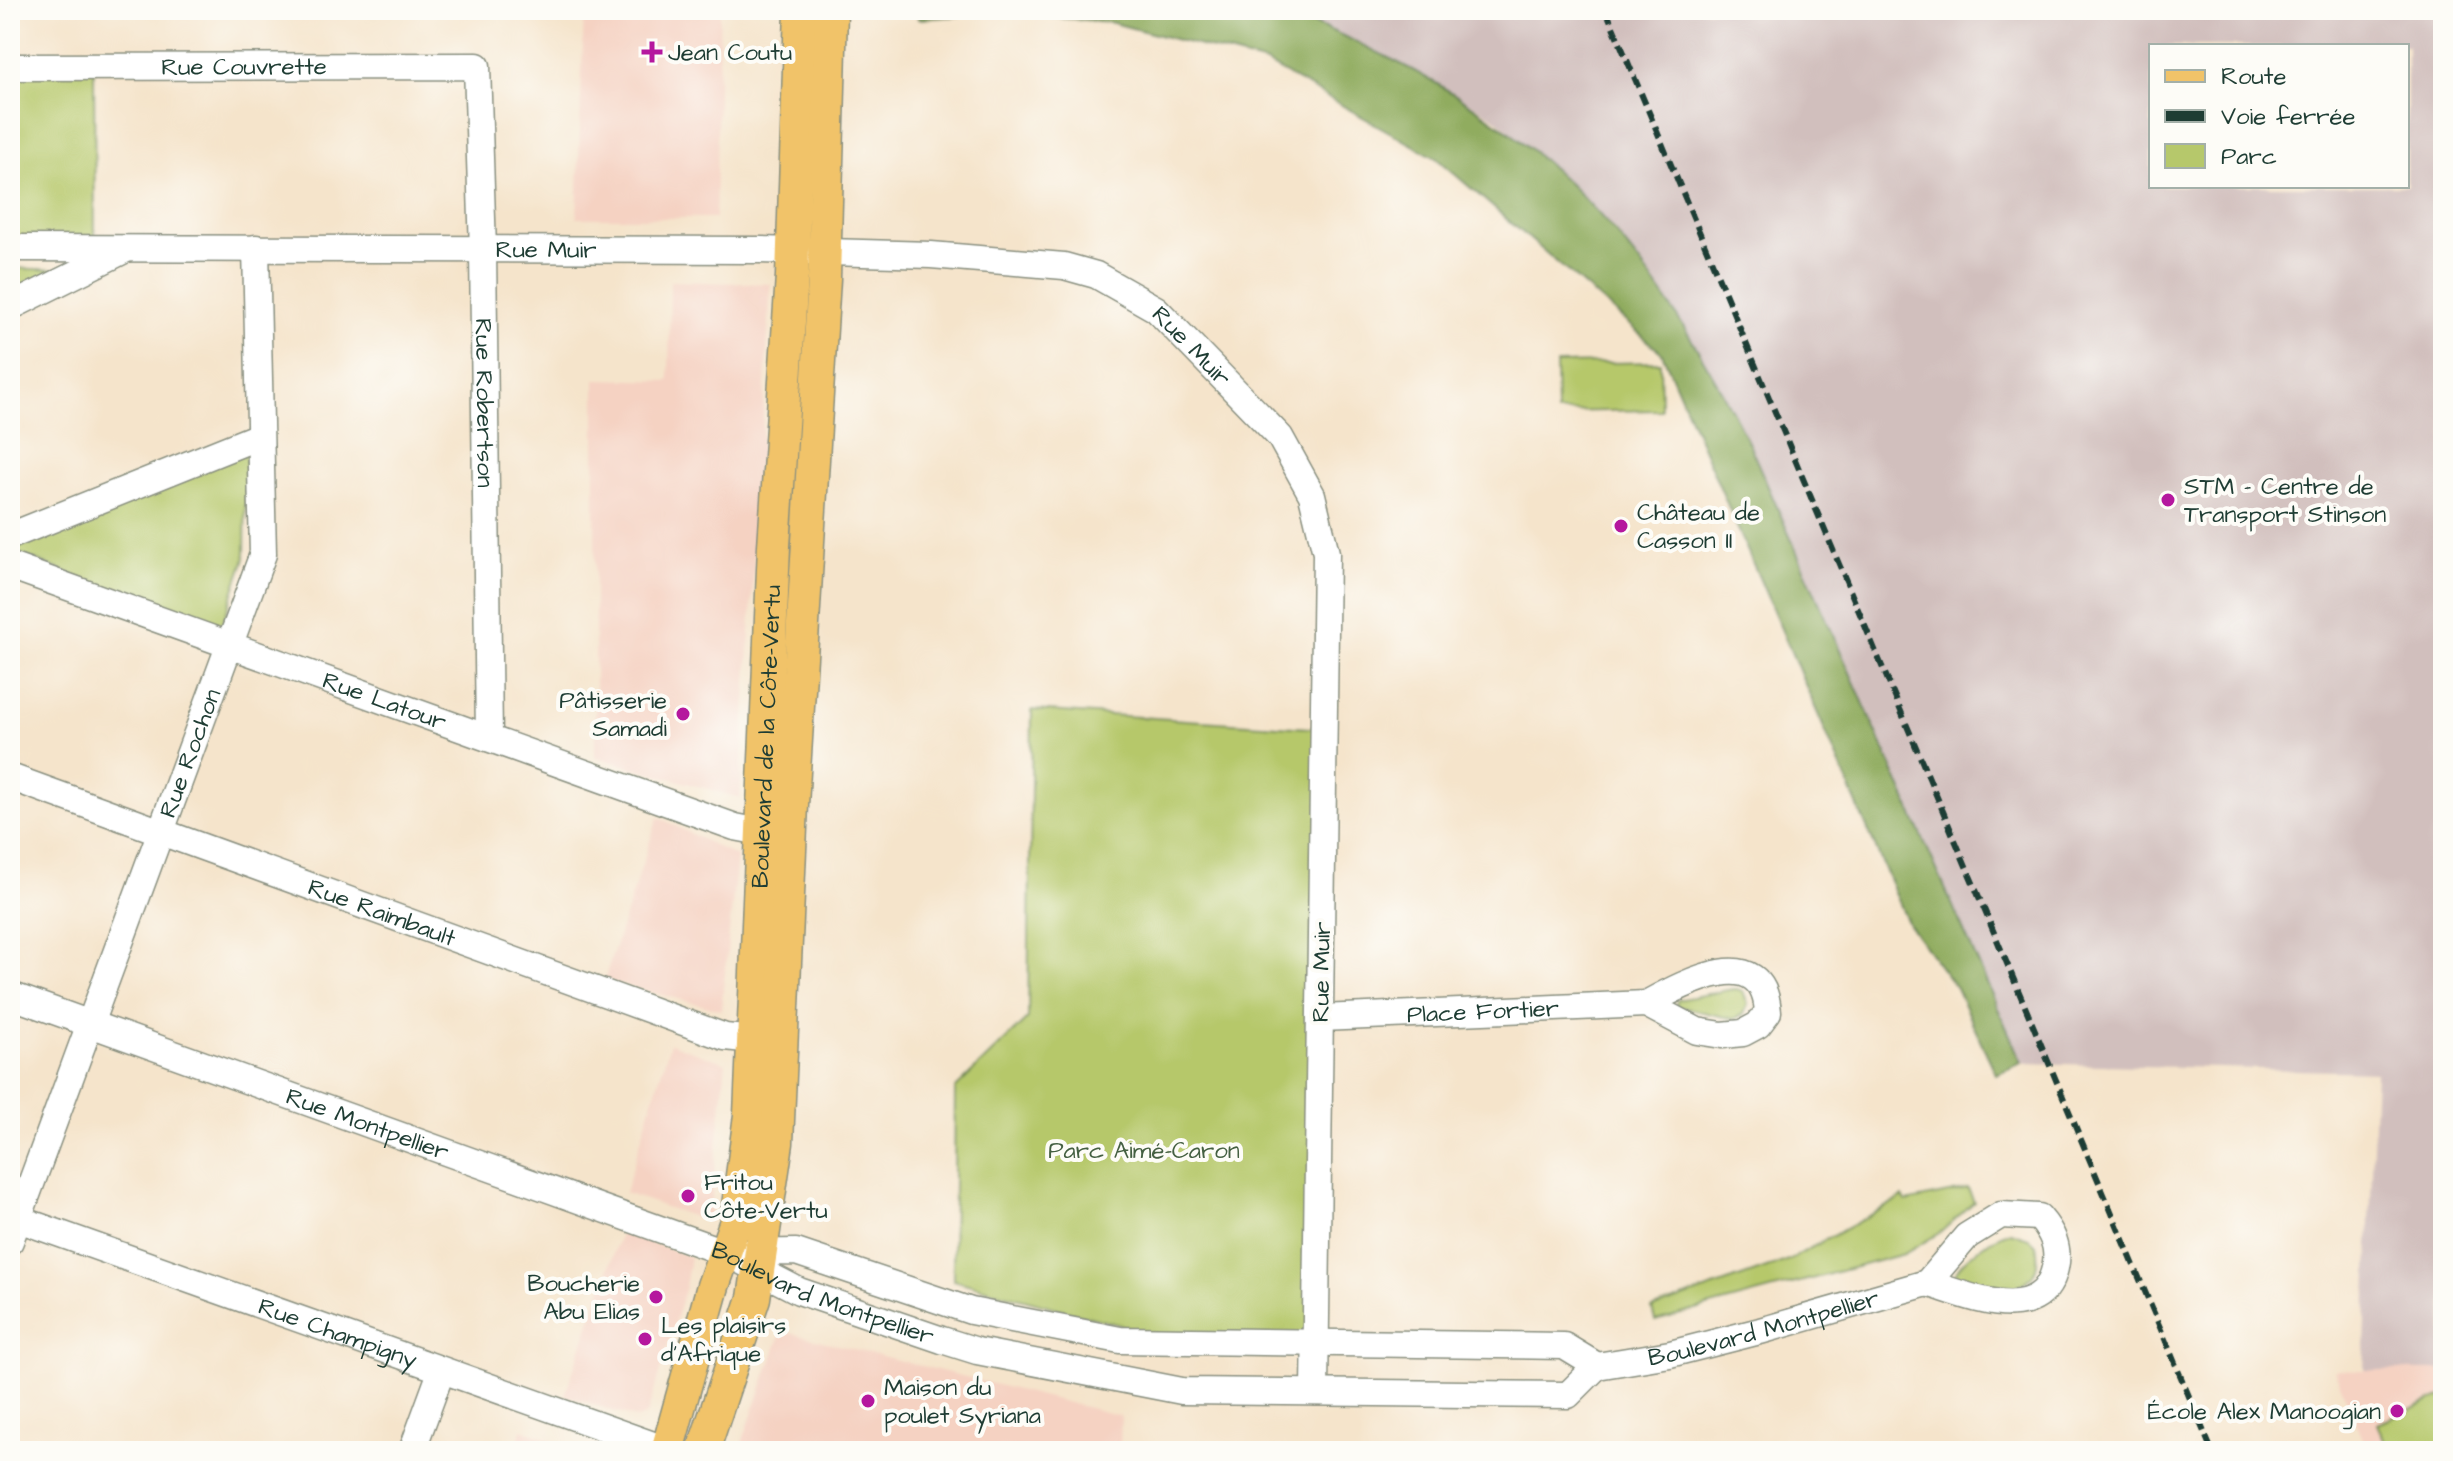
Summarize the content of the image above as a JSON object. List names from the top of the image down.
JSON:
{
  "streets": {
    "main road": ["Boulevard de la Côte-Vertu"],
    "street": [
      "Rue Couvrette",
      "Rue Muir",
      "Rue Robertson",
      "Rue Latour",
      "Rue Rochon",
      "Rue Raimbault",
      "Place Fortier",
      "Rue Montpellier",
      "Boulevard Montpellier",
      "Rue Champigny"
    ]
  },
  "crossings": [
    ["Rue Couvrette", "Rue Robertson"],
    ["Rue Muir", "Rue Robertson"],
    ["Rue Muir", "Boulevard de la Côte-Vertu"],
    ["Rue Muir", "Rue Rochon"],
    ["Rue Muir", "Place Fortier"],
    ["Rue Muir", "Boulevard Montpellier"],
    ["Rue Robertson", "Rue Latour"],
    ["Rue Latour", "Boulevard de la Côte-Vertu"],
    ["Rue Latour", "Rue Rochon"],
    ["Boulevard de la Côte-Vertu", "Rue Raimbault"],
    ["Boulevard de la Côte-Vertu", "Rue Montpellier"],
    ["Boulevard de la Côte-Vertu", "Boulevard Montpellier"],
    ["Boulevard de la Côte-Vertu", "Rue Champigny"],
    ["Rue Rochon", "Rue Raimbault"],
    ["Rue Rochon", "Rue Montpellier"],
    ["Rue Rochon", "Rue Champigny"],
    ["Rue Montpellier", "Boulevard Montpellier"]
  ],
  "parks": ["Parc Aimé-Caron"],
  "places": {
    "health": ["Jean Coutu"],
    "other": [
      "STM - Centre de Transport Stinson",
      "Château de Casson II",
      "Pâtisserie Samadi",
      "Fritou Côte-Vertu",
      "Boucherie Abu Elias",
      "Les plaisirs d'Afrique",
      "Maison du poulet Syriana",
      "École Alex Manoogian"
    ]
  },
  "legend": ["Route", "Voie ferrée", "Parc"]
}
